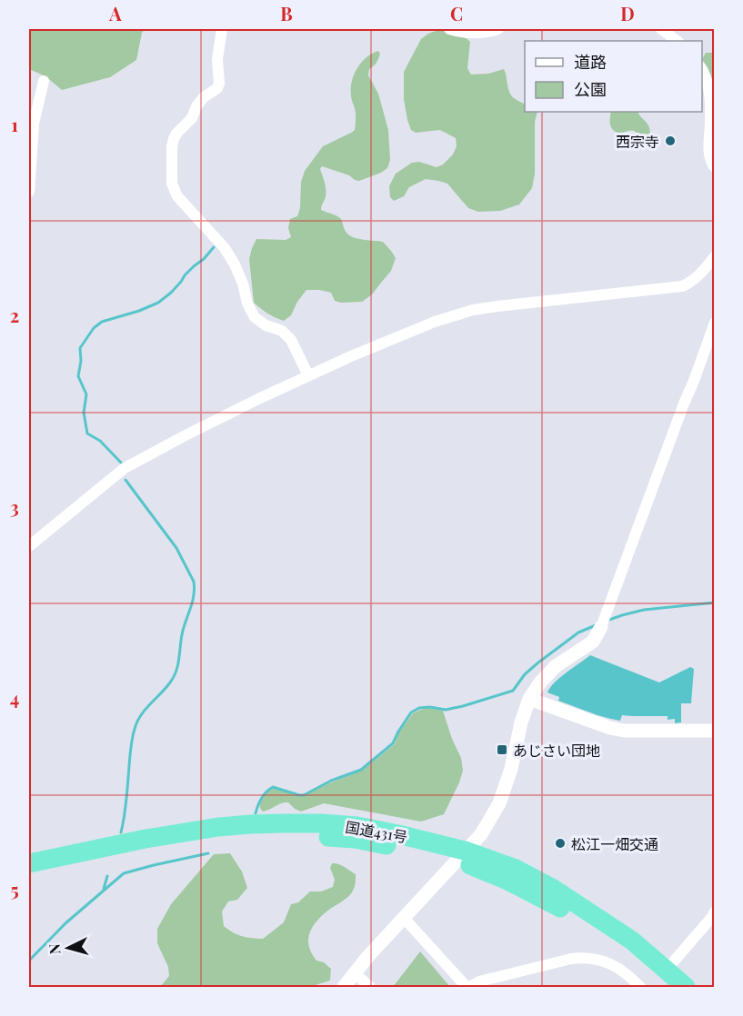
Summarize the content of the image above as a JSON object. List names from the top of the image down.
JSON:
{
  "streets": {
    "highway": ["国道431号"]
  },
  "places": {
    "other": ["西宗寺", "松江一畑交通"],
    "transit": ["あじさい団地"]
  },
  "legend": ["道路", "公園"],
  "north": "left",
  "grid": {
    "columns": [
      "A",
      "B",
      "C",
      "D"
    ],
    "rows": [
      "1",
      "2",
      "3",
      "4",
      "5"
    ]
  }
}
